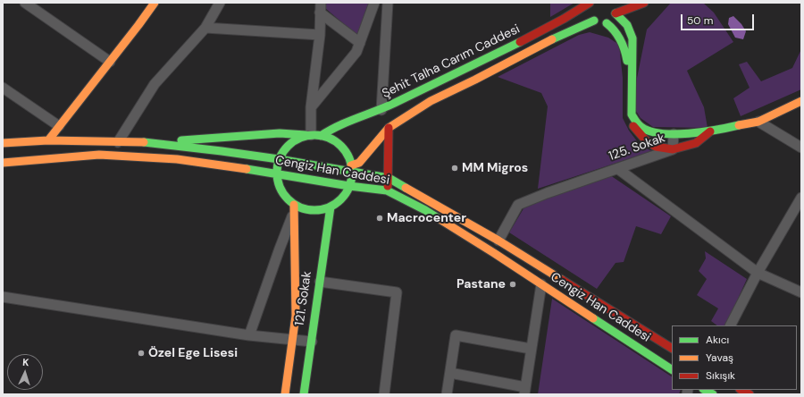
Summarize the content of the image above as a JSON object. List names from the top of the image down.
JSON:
{
  "streets": {
    "main road": [
      "Şehit Talha Carım Caddesi",
      "125. Sokak",
      "Cengiz Han Caddesi",
      "121. Sokak"
    ]
  },
  "crossings": [
    ["Şehit Talha Carım Caddesi", "Cengiz Han Caddesi"],
    ["125. Sokak", "Cengiz Han Caddesi"]
  ],
  "places": [
    "MM Migros",
    "Macrocenter",
    "Pastane",
    "Özel Ege Lisesi"
  ],
  "legend": ["Akıcı", "Yavaş", "Sıkışık"],
  "scale_bar": "50 m",
  "north": "top"
}
